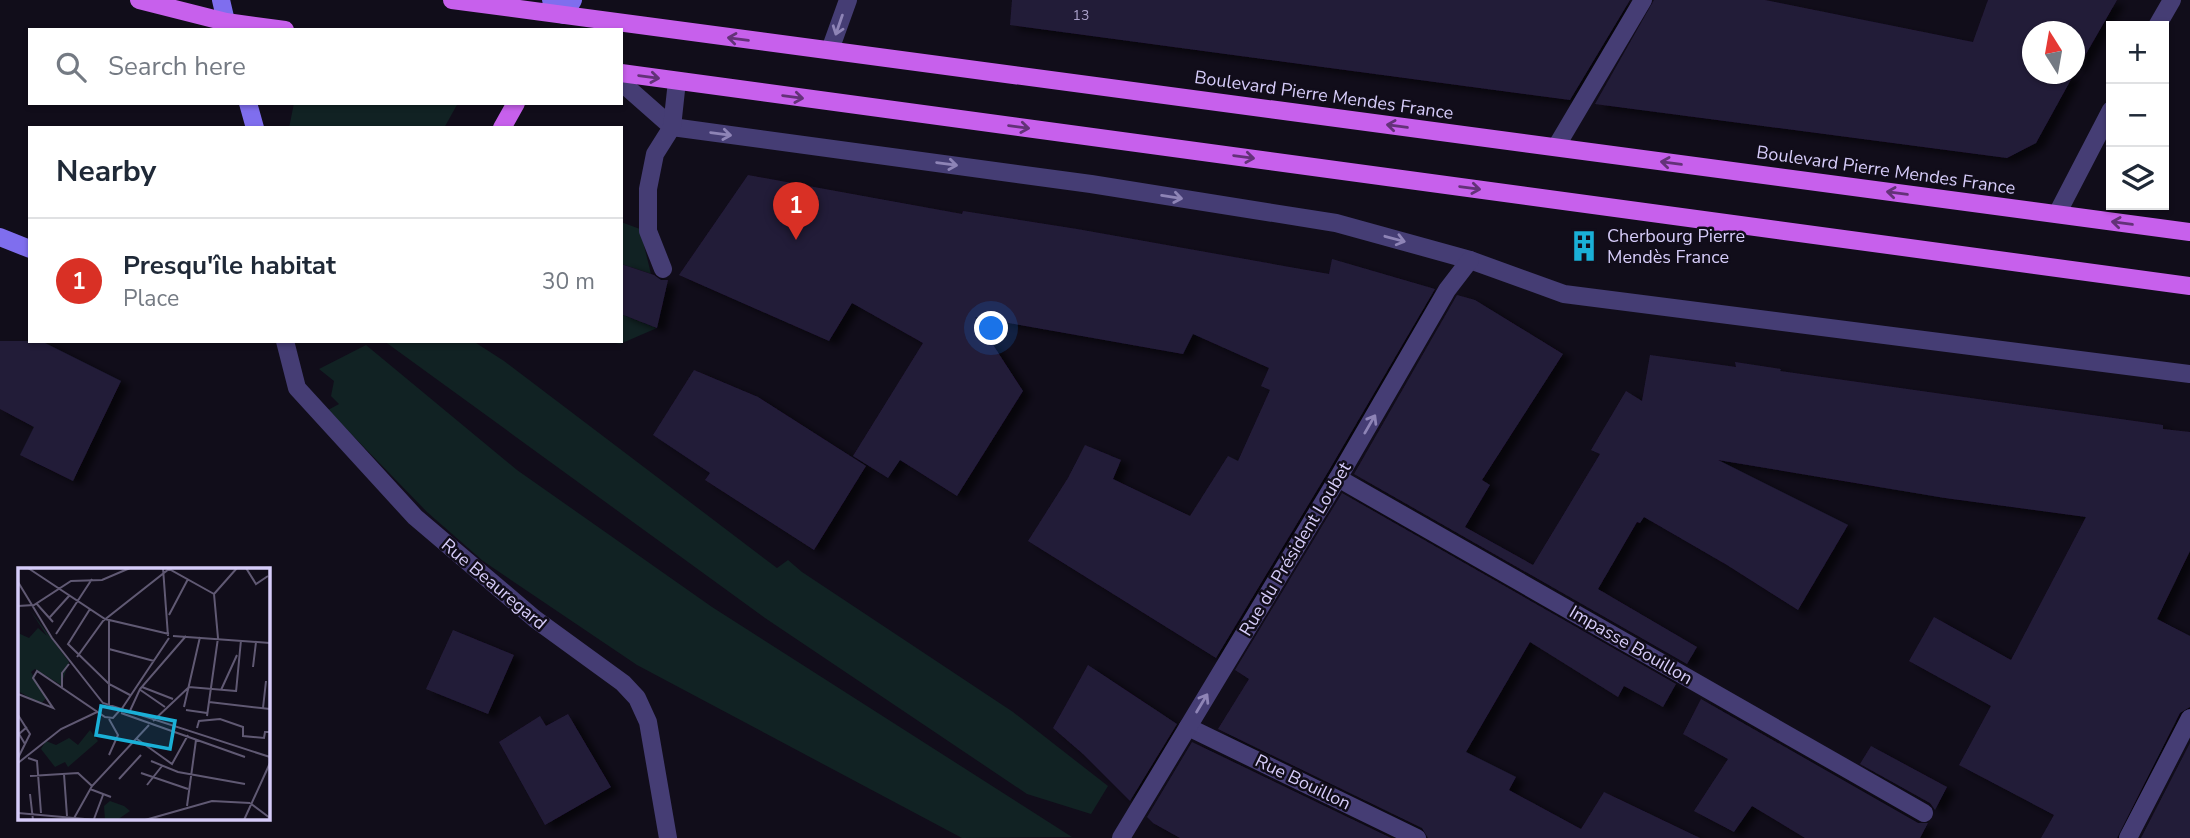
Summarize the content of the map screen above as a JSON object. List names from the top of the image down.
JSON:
{
  "streets": {
    "main road": ["Boulevard Pierre Mendes France"],
    "street": [
      "Rue du Président Loubet",
      "Rue Beauregard",
      "Impasse Bouillon",
      "Rue Bouillon"
    ]
  },
  "crossings": [
    ["Rue du Président Loubet", "Impasse Bouillon"],
    ["Rue du Président Loubet", "Rue Bouillon"]
  ],
  "one_way": ["Rue du Président Loubet"],
  "places": {
    "building": ["Cherbourg Pierre Mendès France"]
  },
  "house_numbers": ["13"],
  "north": "top",
  "page": {
    "map_buttons": ["+", "−"],
    "search": "Search here",
    "heading": "Nearby",
    "pins": "1",
    "list": [
      {
        "mark": "1",
        "name": "Presqu'île habitat",
        "note": "Place",
        "value": "30 m"
      }
    ]
  }
}
